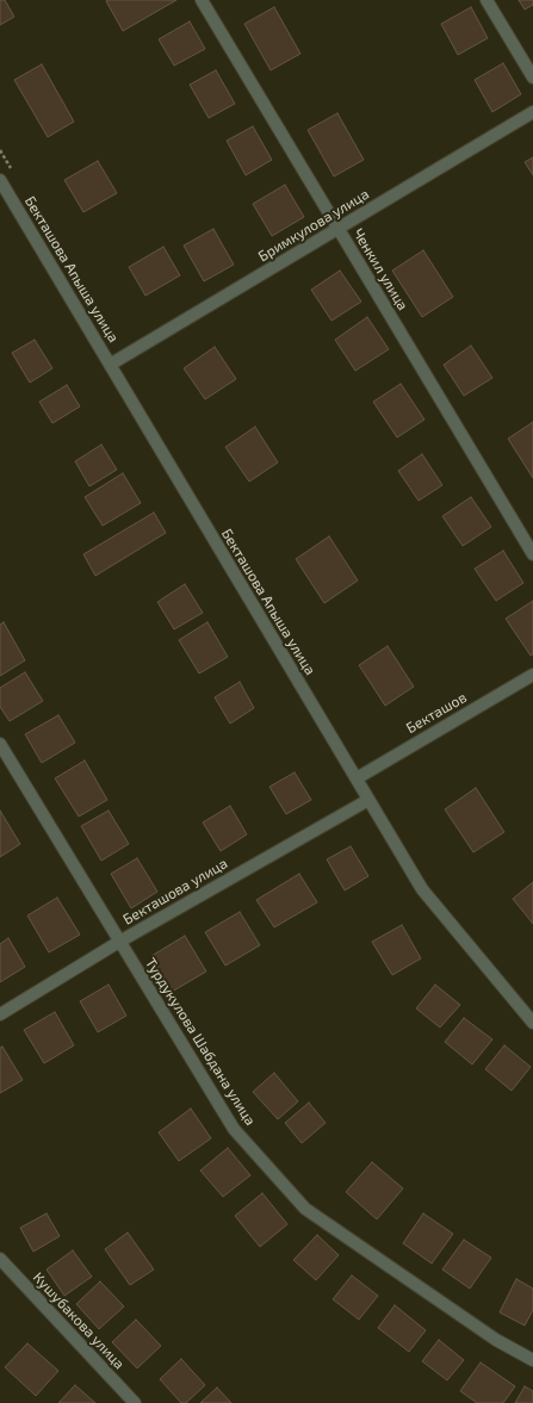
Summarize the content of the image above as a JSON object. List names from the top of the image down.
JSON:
{
  "streets": {
    "street": [
      "Бримкулова улица",
      "Бекташова Апыша улица",
      "Ченкил улица",
      "Бекташов",
      "Бекташова улица",
      "Турдукулова Шабдана улица",
      "Кушубакова улица"
    ]
  },
  "crossings": [
    ["Бримкулова улица", "Бекташова Апыша улица"],
    ["Бримкулова улица", "Ченкил улица"],
    ["Бекташова Апыша улица", "Бекташов"],
    ["Бекташова Апыша улица", "Бекташова улица"],
    ["Бекташова улица", "Турдукулова Шабдана улица"]
  ]
}
